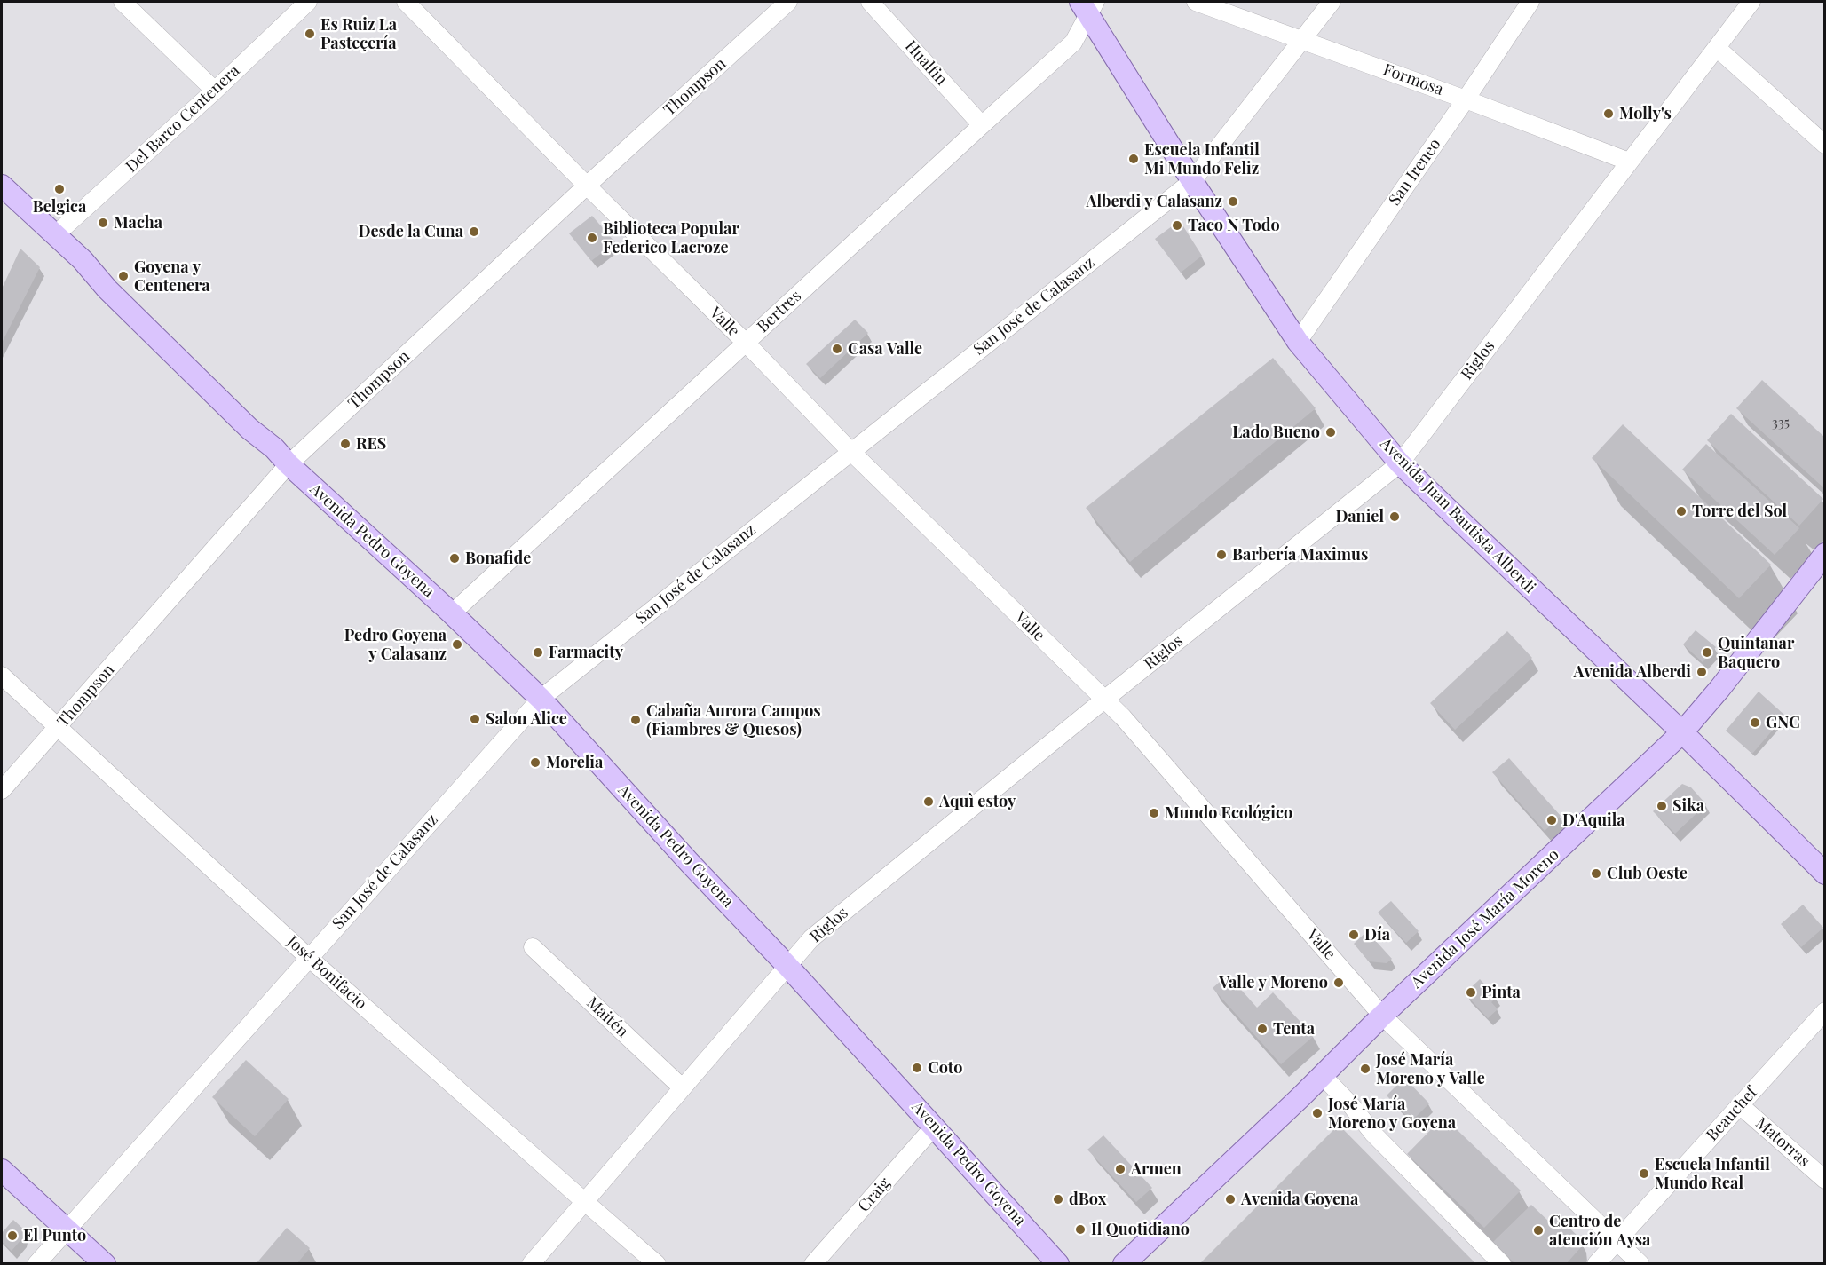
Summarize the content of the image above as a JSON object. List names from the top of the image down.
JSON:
{
  "streets": {
    "main road": ["Avenida Juan Bautista Alberdi", "Avenida Pedro Goyena", "Avenida José María Moreno"],
    "street": [
      "Hualfin",
      "Formosa",
      "Thompson",
      "Del Barco Centenera",
      "San Ireneo",
      "San José de Calasanz",
      "Bertres",
      "Valle",
      "Riglos",
      "José Bonifacio",
      "Maitén",
      "Beauchef",
      "Matorras",
      "Craig"
    ]
  },
  "crossings": [
    ["Hualfin", "Bertres"],
    ["Formosa", "San Ireneo"],
    ["Formosa", "San José de Calasanz"],
    ["Formosa", "Riglos"],
    ["Thompson", "Valle"],
    ["Thompson", "Avenida Pedro Goyena"],
    ["Thompson", "José Bonifacio"],
    ["Del Barco Centenera", "Avenida Pedro Goyena"],
    ["San Ireneo", "Avenida Juan Bautista Alberdi"],
    ["San José de Calasanz", "Valle"],
    ["San José de Calasanz", "Avenida Juan Bautista Alberdi"],
    ["San José de Calasanz", "Avenida Pedro Goyena"],
    ["San José de Calasanz", "José Bonifacio"],
    ["Bertres", "Valle"],
    ["Bertres", "Avenida Juan Bautista Alberdi"],
    ["Bertres", "Avenida Pedro Goyena"],
    ["Valle", "Riglos"],
    ["Valle", "Avenida José María Moreno"],
    ["Valle", "Beauchef"],
    ["Riglos", "Avenida Juan Bautista Alberdi"],
    ["Riglos", "Avenida Pedro Goyena"],
    ["Riglos", "José Bonifacio"],
    ["Riglos", "Maitén"],
    ["Avenida Juan Bautista Alberdi", "Avenida José María Moreno"],
    ["Avenida Pedro Goyena", "Craig"],
    ["Beauchef", "Matorras"]
  ],
  "places": [
    "Es Ruiz La Pasteçería",
    "Molly's",
    "Escuela Infantil Mi Mundo Feliz",
    "Belgica",
    "Alberdi y Calasanz",
    "Macha",
    "Taco N Todo",
    "Desde la Cuna",
    "Biblioteca Popular Federico Lacroze",
    "Goyena y Centenera",
    "Casa Valle",
    "Lado Bueno",
    "RES",
    "Torre del Sol",
    "Daniel",
    "Barbería Maximus",
    "Bonafide",
    "Pedro Goyena y Calasanz",
    "Farmacity",
    "Quintanar Baquero",
    "Avenida Alberdi",
    "Salon Alice",
    "Cabaña Aurora Campos (Fiambres & Quesos)",
    "GNC",
    "Morelia",
    "Aquì estoy",
    "Sika",
    "Mundo Ecológico",
    "D'Aquila",
    "Club Oeste",
    "Día",
    "Valle y Moreno",
    "Pinta",
    "Tenta",
    "Coto",
    "José María Moreno y Valle",
    "José María Moreno y Goyena",
    "Armen",
    "Escuela Infantil Mundo Real",
    "dBox",
    "Avenida Goyena",
    "Il Quotidiano",
    "Centro de atención Aysa",
    "El Punto"
  ],
  "house_numbers": ["335"]
}
